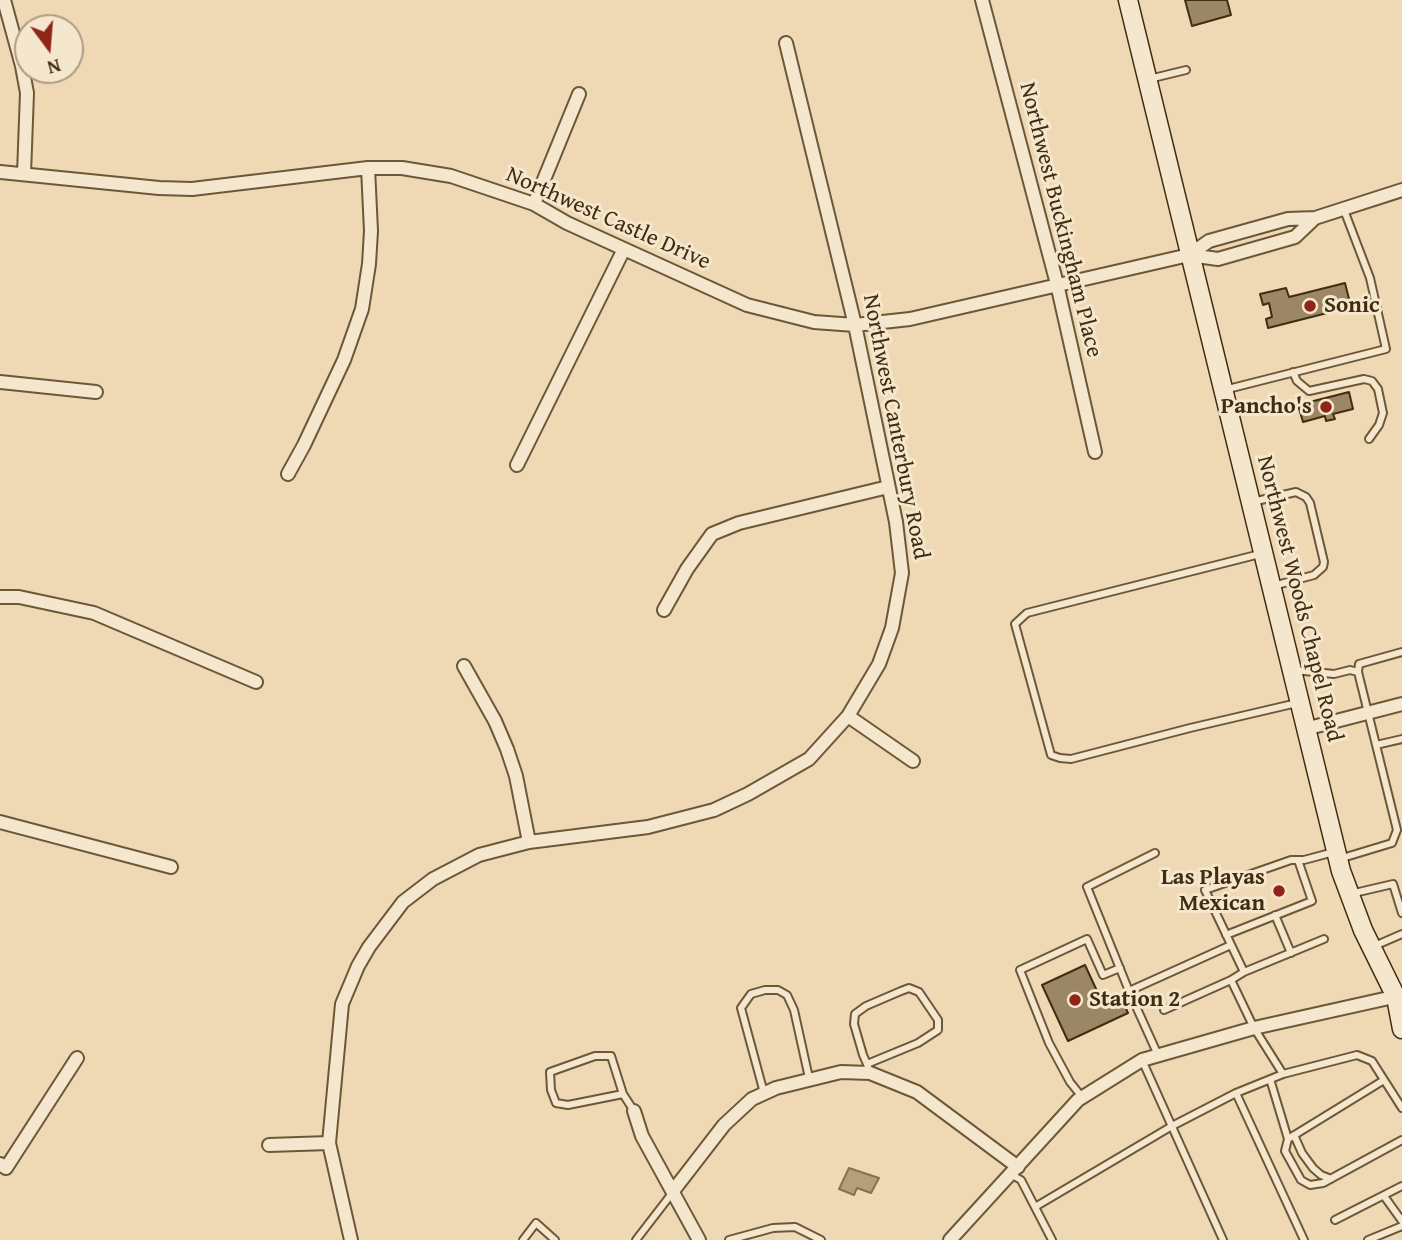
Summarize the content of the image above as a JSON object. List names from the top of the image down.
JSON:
{
  "streets": {
    "main road": ["Northwest Woods Chapel Road"],
    "street": ["Northwest Castle Drive", "Northwest Buckingham Place", "Northwest Canterbury Road"]
  },
  "crossings": [
    ["Northwest Castle Drive", "Northwest Buckingham Place"],
    ["Northwest Castle Drive", "Northwest Canterbury Road"],
    ["Northwest Castle Drive", "Northwest Woods Chapel Road"]
  ],
  "places": [
    "Sonic",
    "Pancho's",
    "Las Playas Mexican",
    "Station 2"
  ],
  "north": "bottom"
}
